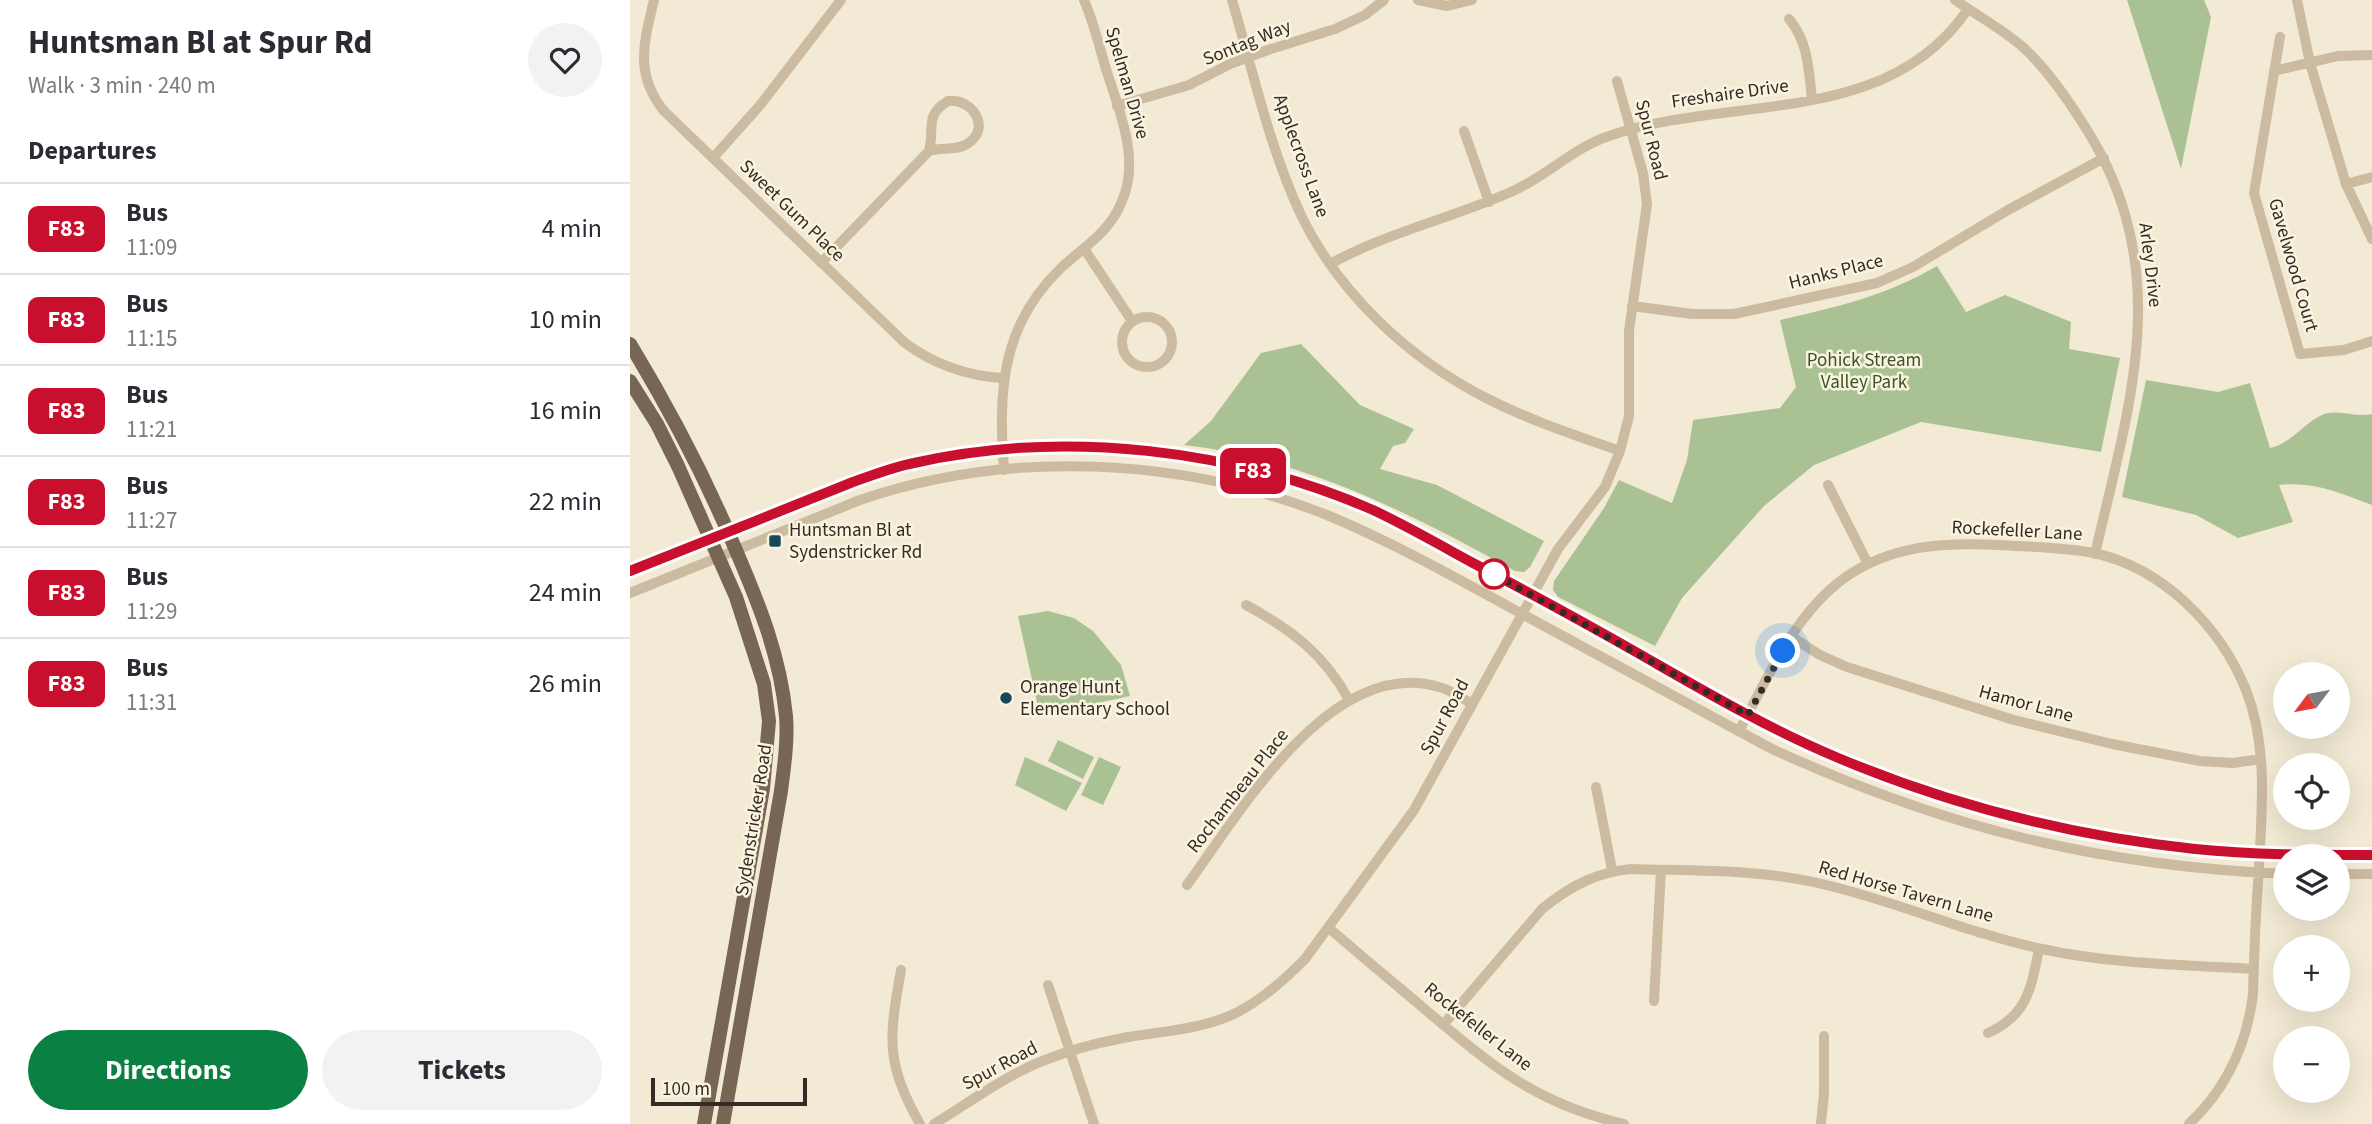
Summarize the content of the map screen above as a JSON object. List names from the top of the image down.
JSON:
{
  "streets": {
    "main road": ["Sydenstricker Road"],
    "street": [
      "Sontag Way",
      "Spelman Drive",
      "Freshaire Drive",
      "Spur Road",
      "Applecross Lane",
      "Sweet Gum Place",
      "Arley Drive",
      "Gavelwood Court",
      "Hanks Place",
      "Rockefeller Lane",
      "Hamor Lane",
      "Rochambeau Place",
      "Red Horse Tavern Lane"
    ]
  },
  "crossings": [
    ["Sontag Way", "Spelman Drive"],
    ["Sontag Way", "Applecross Lane"],
    ["Spelman Drive", "Sweet Gum Place"],
    ["Freshaire Drive", "Spur Road"],
    ["Freshaire Drive", "Applecross Lane"],
    ["Freshaire Drive", "Arley Drive"],
    ["Spur Road", "Applecross Lane"],
    ["Spur Road", "Hanks Place"],
    ["Spur Road", "Rockefeller Lane"],
    ["Spur Road", "Rochambeau Place"],
    ["Arley Drive", "Hanks Place"],
    ["Arley Drive", "Rockefeller Lane"],
    ["Rockefeller Lane", "Hamor Lane"],
    ["Rockefeller Lane", "Red Horse Tavern Lane"]
  ],
  "parks": ["Pohick Stream Valley Park"],
  "places": {
    "transit": ["Huntsman Bl at Sydenstricker Rd"],
    "other": ["Orange Hunt Elementary School"]
  },
  "lines": ["bus line F83"],
  "scale_bar": "100 m",
  "north": "bottom left",
  "page": {
    "heading": [
      ["Huntsman Bl at Spur Rd", "Walk · 3 min · 240 m"],
      "Departures"
    ],
    "on_map": "F83",
    "list": [
      {
        "mark": "F83",
        "name": "Bus",
        "note": "11:09",
        "value": "4 min"
      },
      {
        "mark": "F83",
        "name": "Bus",
        "note": "11:15",
        "value": "10 min"
      },
      {
        "mark": "F83",
        "name": "Bus",
        "note": "11:21",
        "value": "16 min"
      },
      {
        "mark": "F83",
        "name": "Bus",
        "note": "11:27",
        "value": "22 min"
      },
      {
        "mark": "F83",
        "name": "Bus",
        "note": "11:29",
        "value": "24 min"
      },
      {
        "mark": "F83",
        "name": "Bus",
        "note": "11:31",
        "value": "26 min"
      }
    ],
    "map_buttons": ["+", "−"],
    "buttons": ["Directions", "Tickets"],
    "scale": "100 m"
  }
}
